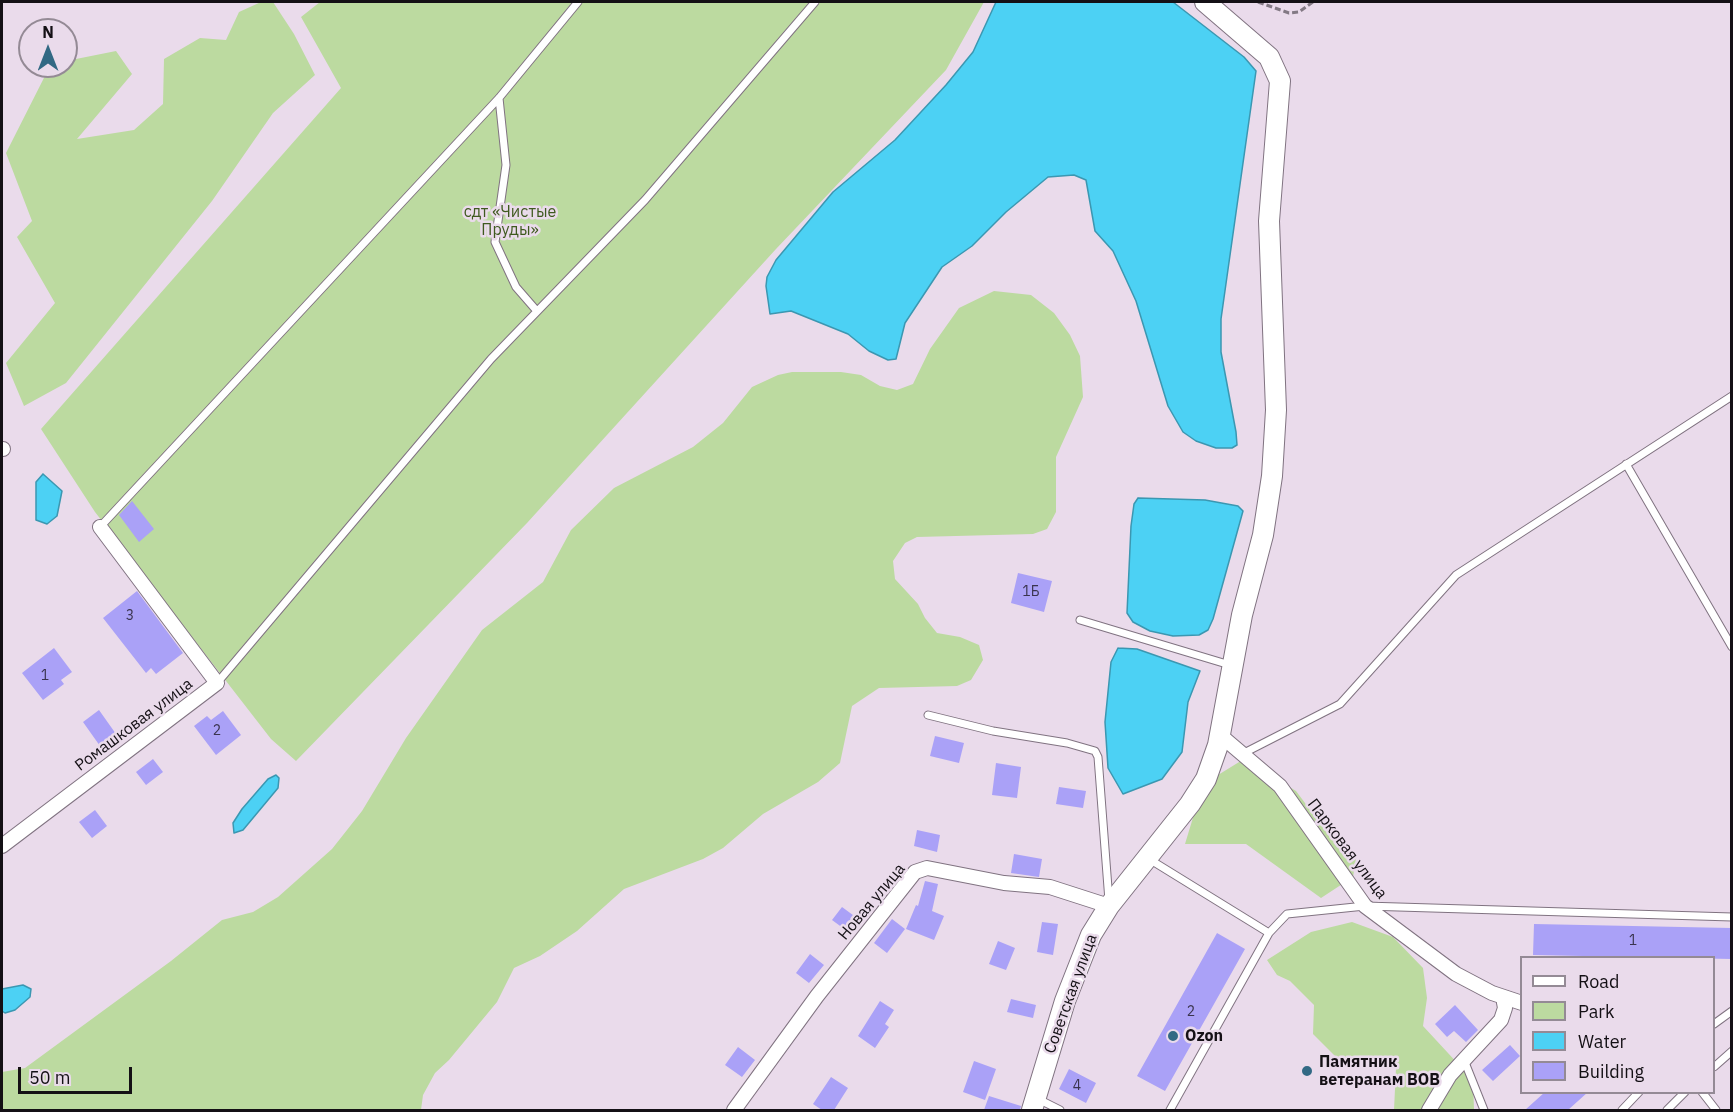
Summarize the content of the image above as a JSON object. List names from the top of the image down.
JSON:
{
  "streets": {
    "main road": ["Советская улица"],
    "street": ["Ромашковая улица", "Парковая улица", "Новая улица"]
  },
  "crossings": [
    ["Парковая улица", "Советская улица"],
    ["Новая улица", "Советская улица"]
  ],
  "parks": ["сдт «Чистые Пруды»"],
  "places": ["Ozon", "Памятник ветеранам ВОВ"],
  "house_numbers": [
    "1Б",
    "3",
    "1",
    "2",
    "1",
    "2",
    "4"
  ],
  "legend": [
    "Road",
    "Park",
    "Water",
    "Building"
  ],
  "scale_bar": "50 m",
  "north": "top"
}
